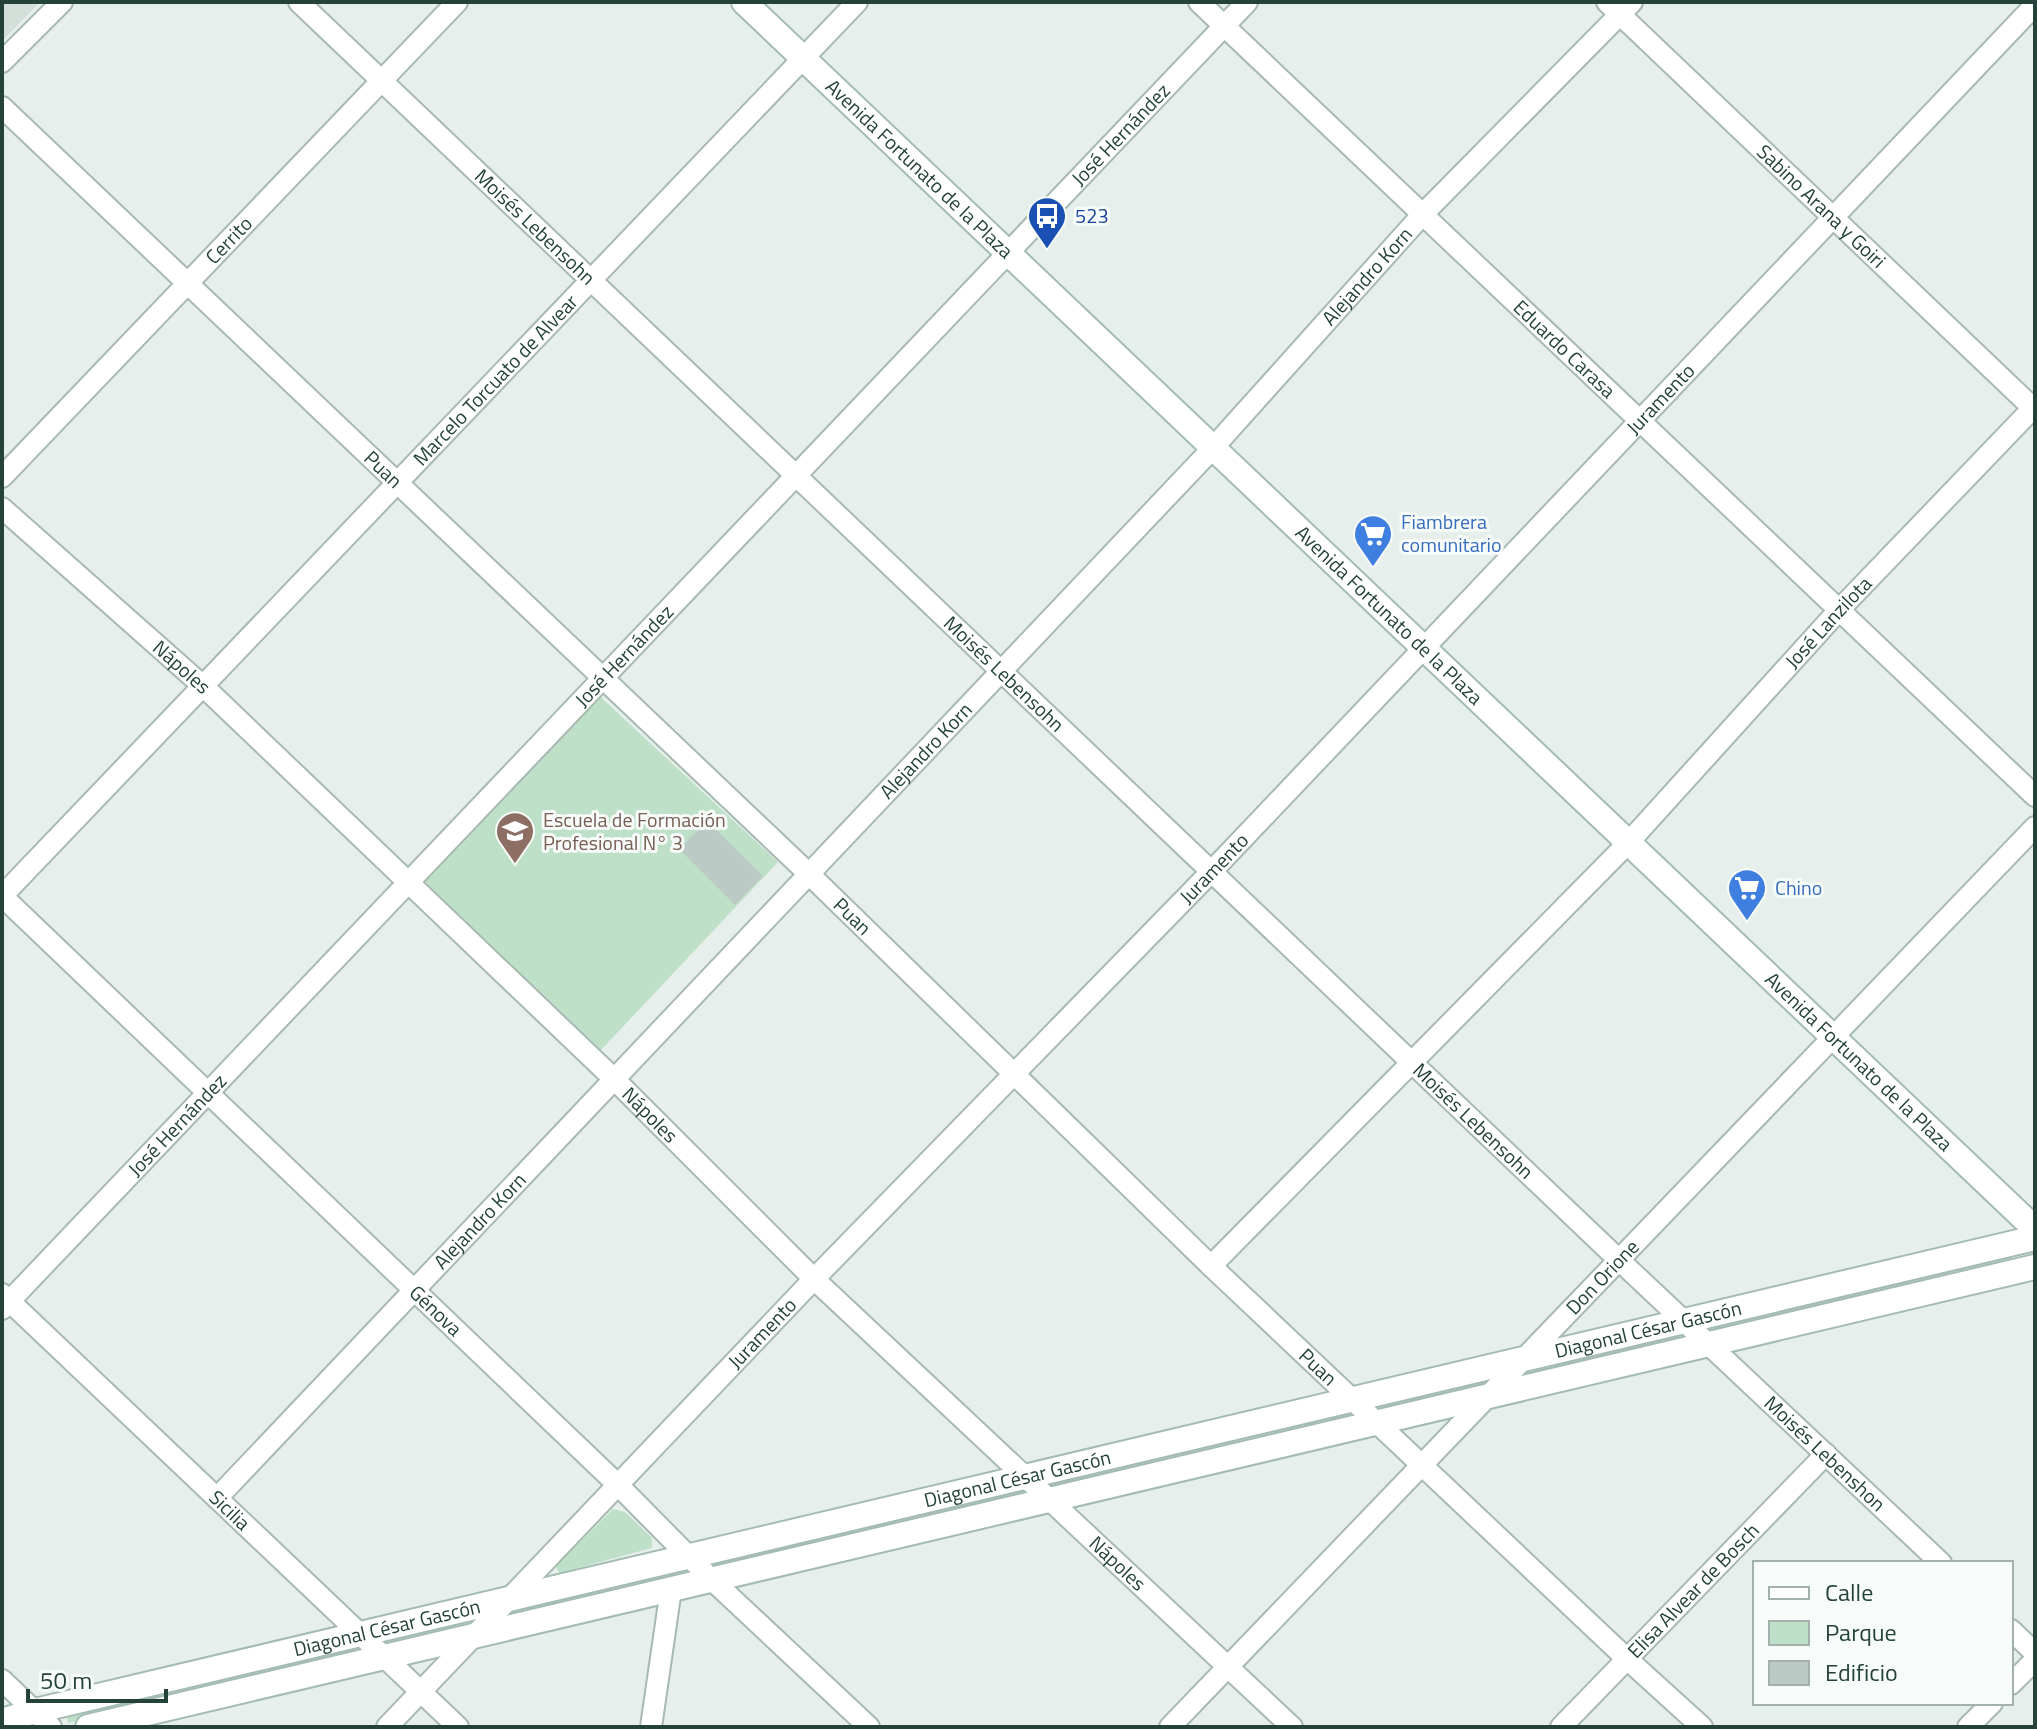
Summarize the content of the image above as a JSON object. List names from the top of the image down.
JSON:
{
  "streets": {
    "street": [
      "José Hernández",
      "Avenida Fortunato de la Plaza",
      "Sabino Arana y Goiri",
      "Moisés Lebensohn",
      "Cerrito",
      "Alejandro Korn",
      "Eduardo Carasa",
      "Marcelo Torcuato de Alvear",
      "Juramento",
      "Puan",
      "José Lanzilota",
      "Nápoles",
      "Don Orione",
      "Génova",
      "Diagonal César Gascón",
      "Moisés Lebenshon",
      "Sicilia",
      "Elisa Alvear de Bosch"
    ]
  },
  "crossings": [
    ["José Hernández", "Avenida Fortunato de la Plaza"],
    ["José Hernández", "Moisés Lebensohn"],
    ["José Hernández", "Eduardo Carasa"],
    ["José Hernández", "Puan"],
    ["José Hernández", "Nápoles"],
    ["José Hernández", "Génova"],
    ["José Hernández", "Sicilia"],
    ["Avenida Fortunato de la Plaza", "Alejandro Korn"],
    ["Avenida Fortunato de la Plaza", "Marcelo Torcuato de Alvear"],
    ["Avenida Fortunato de la Plaza", "Juramento"],
    ["Avenida Fortunato de la Plaza", "José Lanzilota"],
    ["Avenida Fortunato de la Plaza", "Don Orione"],
    ["Sabino Arana y Goiri", "Alejandro Korn"],
    ["Sabino Arana y Goiri", "Juramento"],
    ["Sabino Arana y Goiri", "José Lanzilota"],
    ["Moisés Lebensohn", "Cerrito"],
    ["Moisés Lebensohn", "Alejandro Korn"],
    ["Moisés Lebensohn", "Marcelo Torcuato de Alvear"],
    ["Moisés Lebensohn", "Juramento"],
    ["Moisés Lebensohn", "José Lanzilota"],
    ["Moisés Lebensohn", "Don Orione"],
    ["Moisés Lebensohn", "Diagonal César Gascón"],
    ["Moisés Lebensohn", "Moisés Lebenshon"],
    ["Cerrito", "Puan"],
    ["Alejandro Korn", "Eduardo Carasa"],
    ["Alejandro Korn", "Puan"],
    ["Alejandro Korn", "Nápoles"],
    ["Alejandro Korn", "Génova"],
    ["Alejandro Korn", "Sicilia"],
    ["Eduardo Carasa", "Juramento"],
    ["Eduardo Carasa", "José Lanzilota"],
    ["Marcelo Torcuato de Alvear", "Puan"],
    ["Marcelo Torcuato de Alvear", "Nápoles"],
    ["Marcelo Torcuato de Alvear", "Génova"],
    ["Juramento", "Puan"],
    ["Juramento", "Nápoles"],
    ["Juramento", "Génova"],
    ["Juramento", "Diagonal César Gascón"],
    ["Juramento", "Sicilia"],
    ["Puan", "José Lanzilota"],
    ["Puan", "Don Orione"],
    ["Puan", "Diagonal César Gascón"],
    ["Puan", "Elisa Alvear de Bosch"],
    ["Nápoles", "Don Orione"],
    ["Nápoles", "Diagonal César Gascón"],
    ["Don Orione", "Diagonal César Gascón"],
    ["Génova", "Diagonal César Gascón"],
    ["Diagonal César Gascón", "Moisés Lebenshon"],
    ["Diagonal César Gascón", "Sicilia"],
    ["Moisés Lebenshon", "Elisa Alvear de Bosch"]
  ],
  "places": {
    "bus stop": ["523"],
    "supermarket": ["Fiambrera comunitario", "Chino"],
    "school or university": ["Escuela de Formación Profesional N° 3"]
  },
  "legend": ["Calle", "Parque", "Edificio"],
  "scale_bar": "50 m"
}
